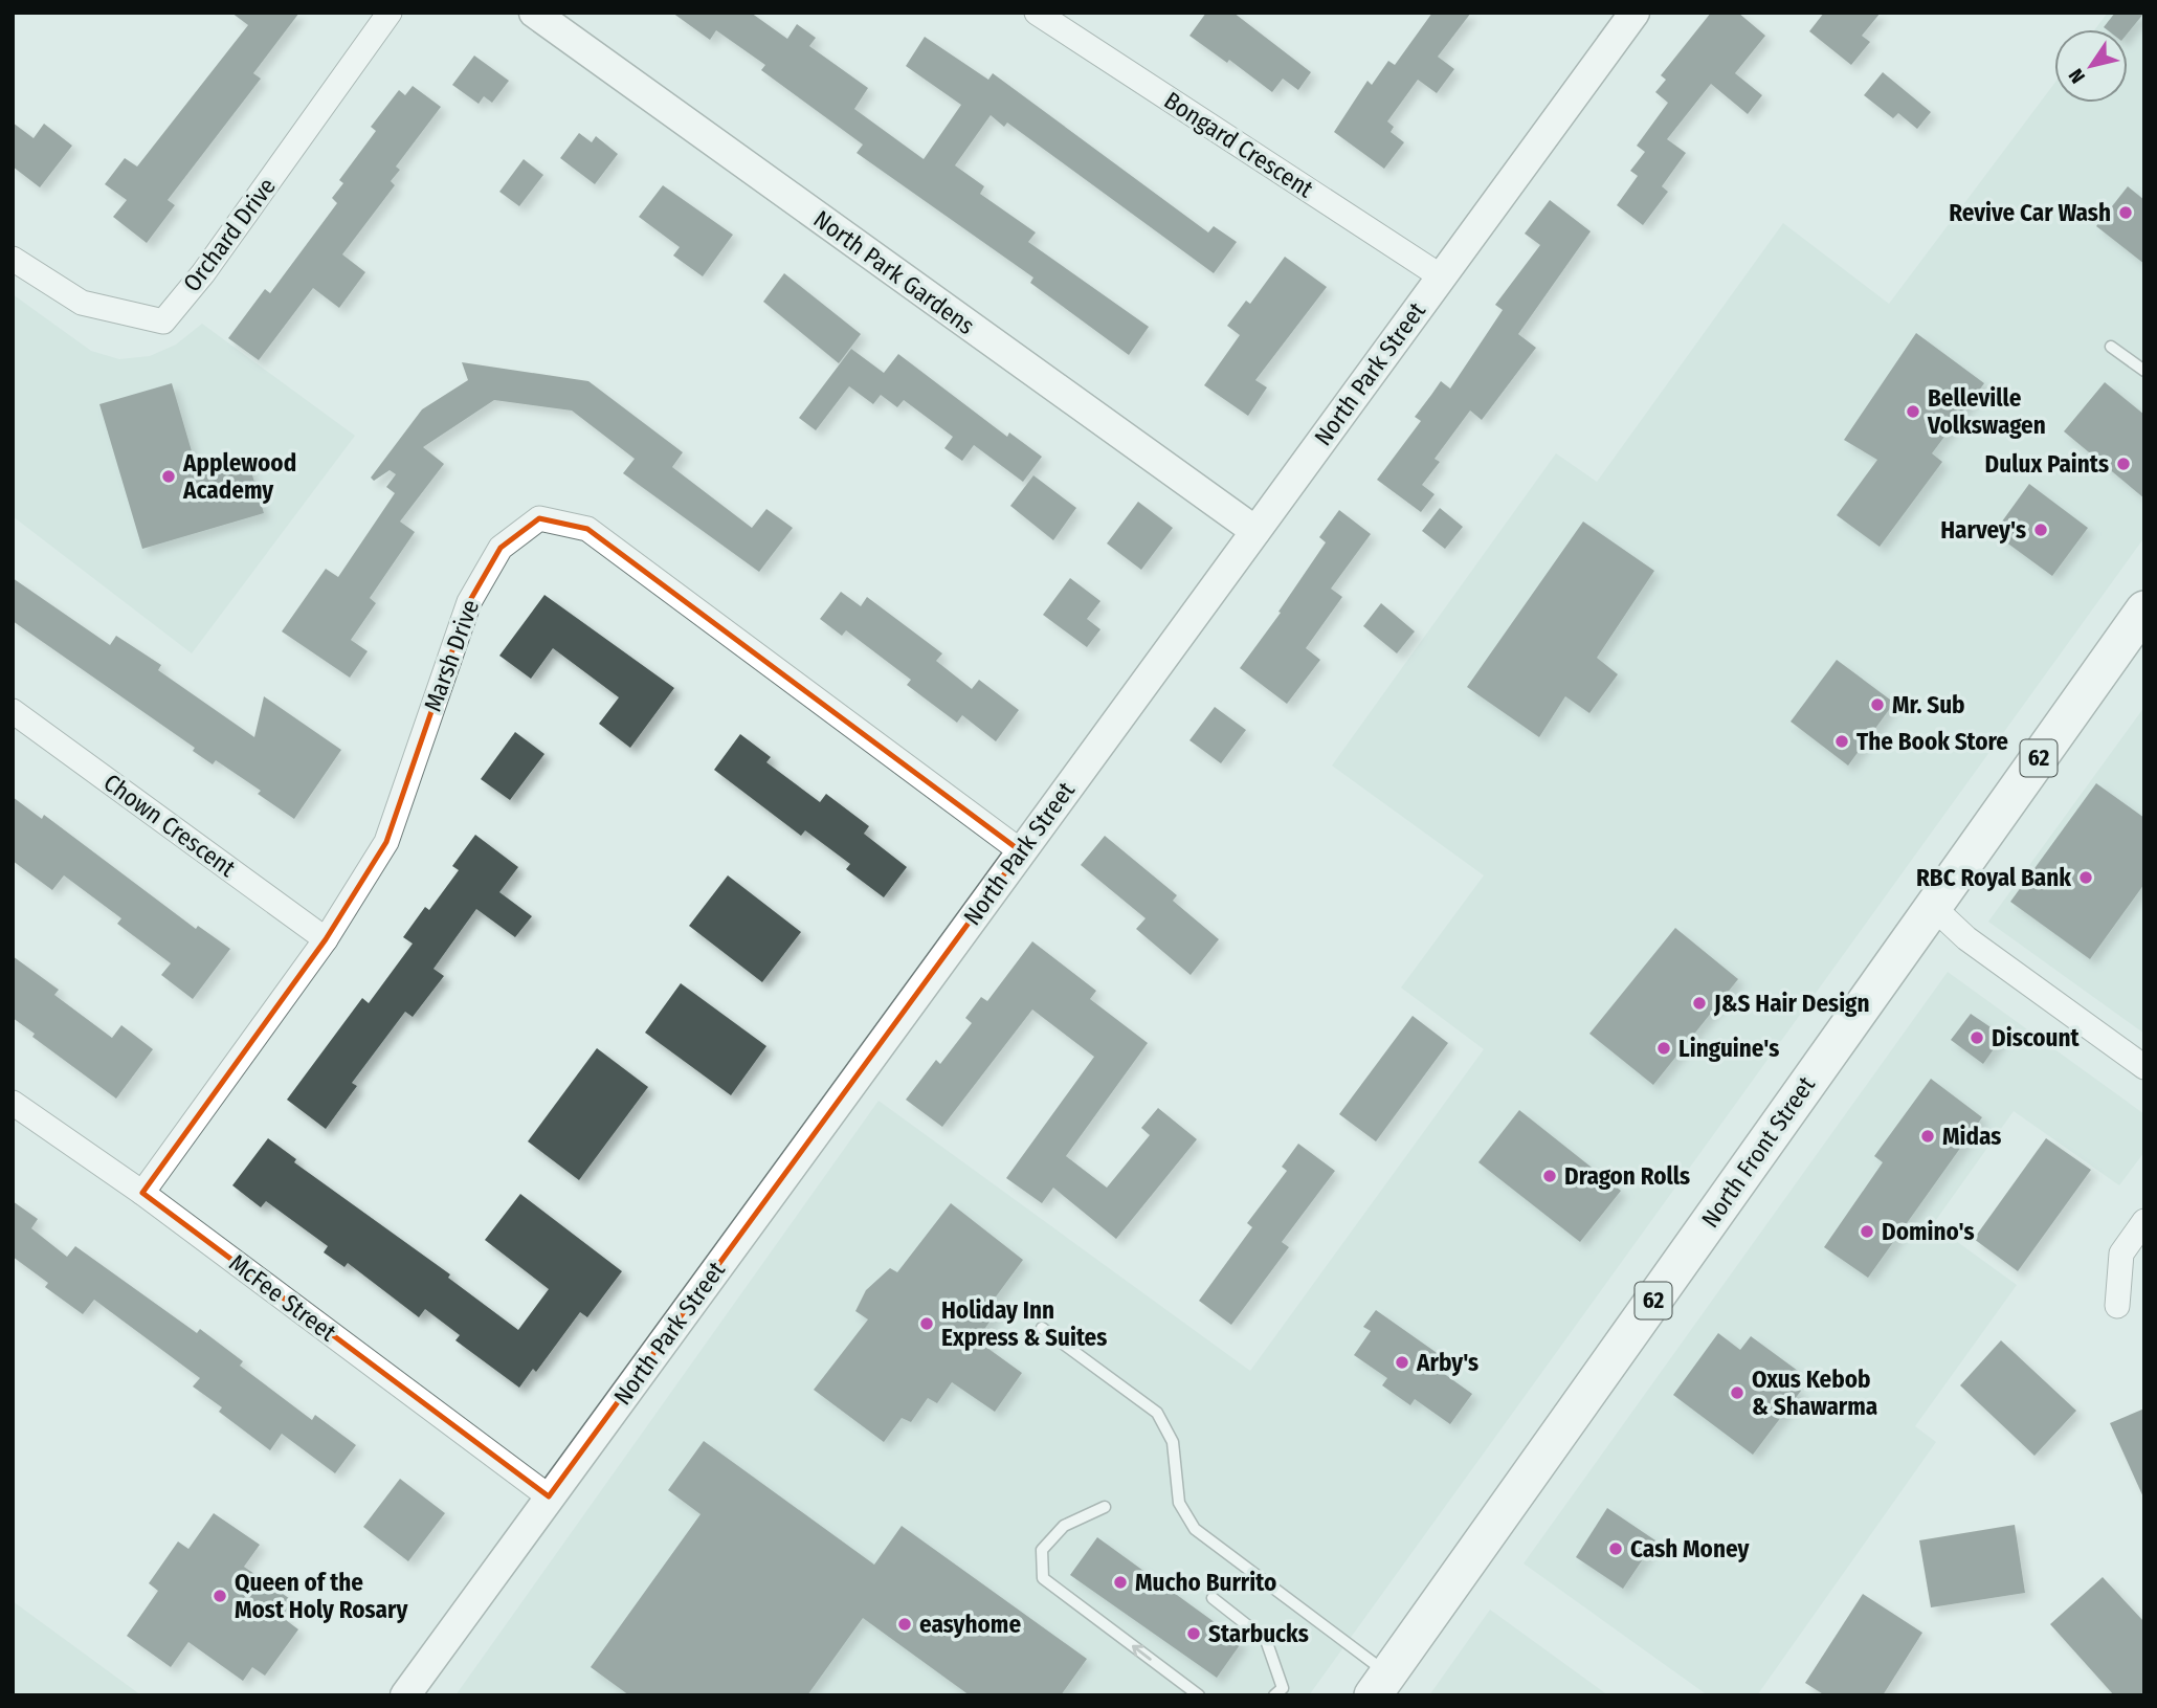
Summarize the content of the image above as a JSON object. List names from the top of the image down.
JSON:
{
  "streets": {
    "main road": ["62", "North Front Street"],
    "street": [
      "Bongard Crescent",
      "Orchard Drive",
      "North Park Gardens",
      "North Park Street",
      "Marsh Drive",
      "Chown Crescent",
      "McFee Street"
    ]
  },
  "crossings": [
    ["Bongard Crescent", "North Park Street"],
    ["North Park Gardens", "North Park Street"],
    ["North Park Street", "Marsh Drive"],
    ["North Park Street", "McFee Street"],
    ["Marsh Drive", "Chown Crescent"],
    ["Marsh Drive", "McFee Street"]
  ],
  "places": [
    "Revive Car Wash",
    "Belleville Volkswagen",
    "Dulux Paints",
    "Applewood Academy",
    "Harvey's",
    "Mr. Sub",
    "The Book Store",
    "RBC Royal Bank",
    "J&S Hair Design",
    "Discount",
    "Linguine's",
    "Midas",
    "Dragon Rolls",
    "Domino's",
    "Holiday Inn Express & Suites",
    "Arby's",
    "Oxus Kebob & Shawarma",
    "Cash Money",
    "Mucho Burrito",
    "Queen of the Most Holy Rosary",
    "easyhome",
    "Starbucks"
  ],
  "north": "bottom left"
}
